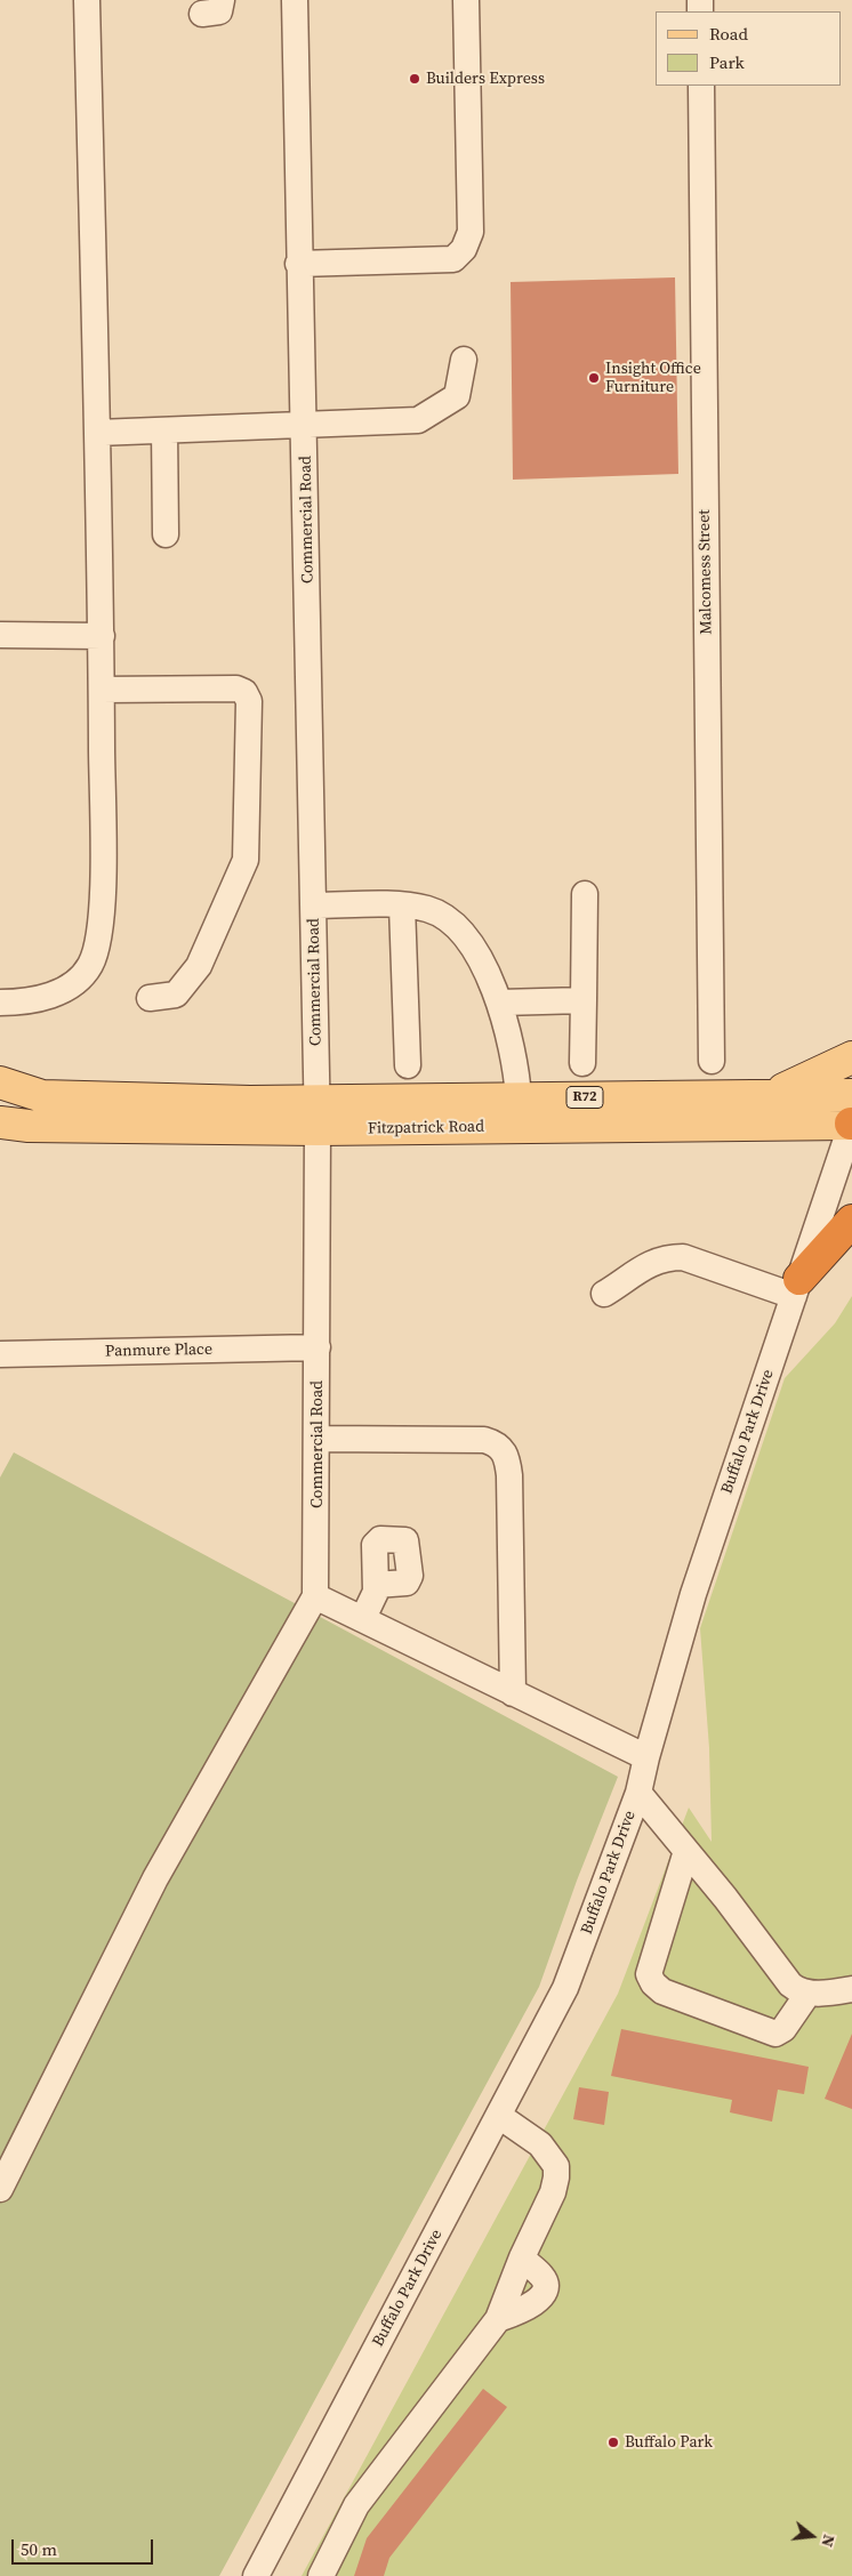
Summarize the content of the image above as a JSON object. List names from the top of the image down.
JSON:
{
  "streets": {
    "main road": ["R72", "Fitzpatrick Road"],
    "street": [
      "Commercial Road",
      "Malcomess Street",
      "Panmure Place",
      "Buffalo Park Drive"
    ]
  },
  "crossings": [
    ["Commercial Road", "Fitzpatrick Road"],
    ["Commercial Road", "Panmure Place"],
    ["Fitzpatrick Road", "Buffalo Park Drive"]
  ],
  "places": ["Builders Express", "Insight Office Furniture", "Buffalo Park"],
  "legend": ["Road", "Park"],
  "scale_bar": "50 m",
  "north": "right"
}
